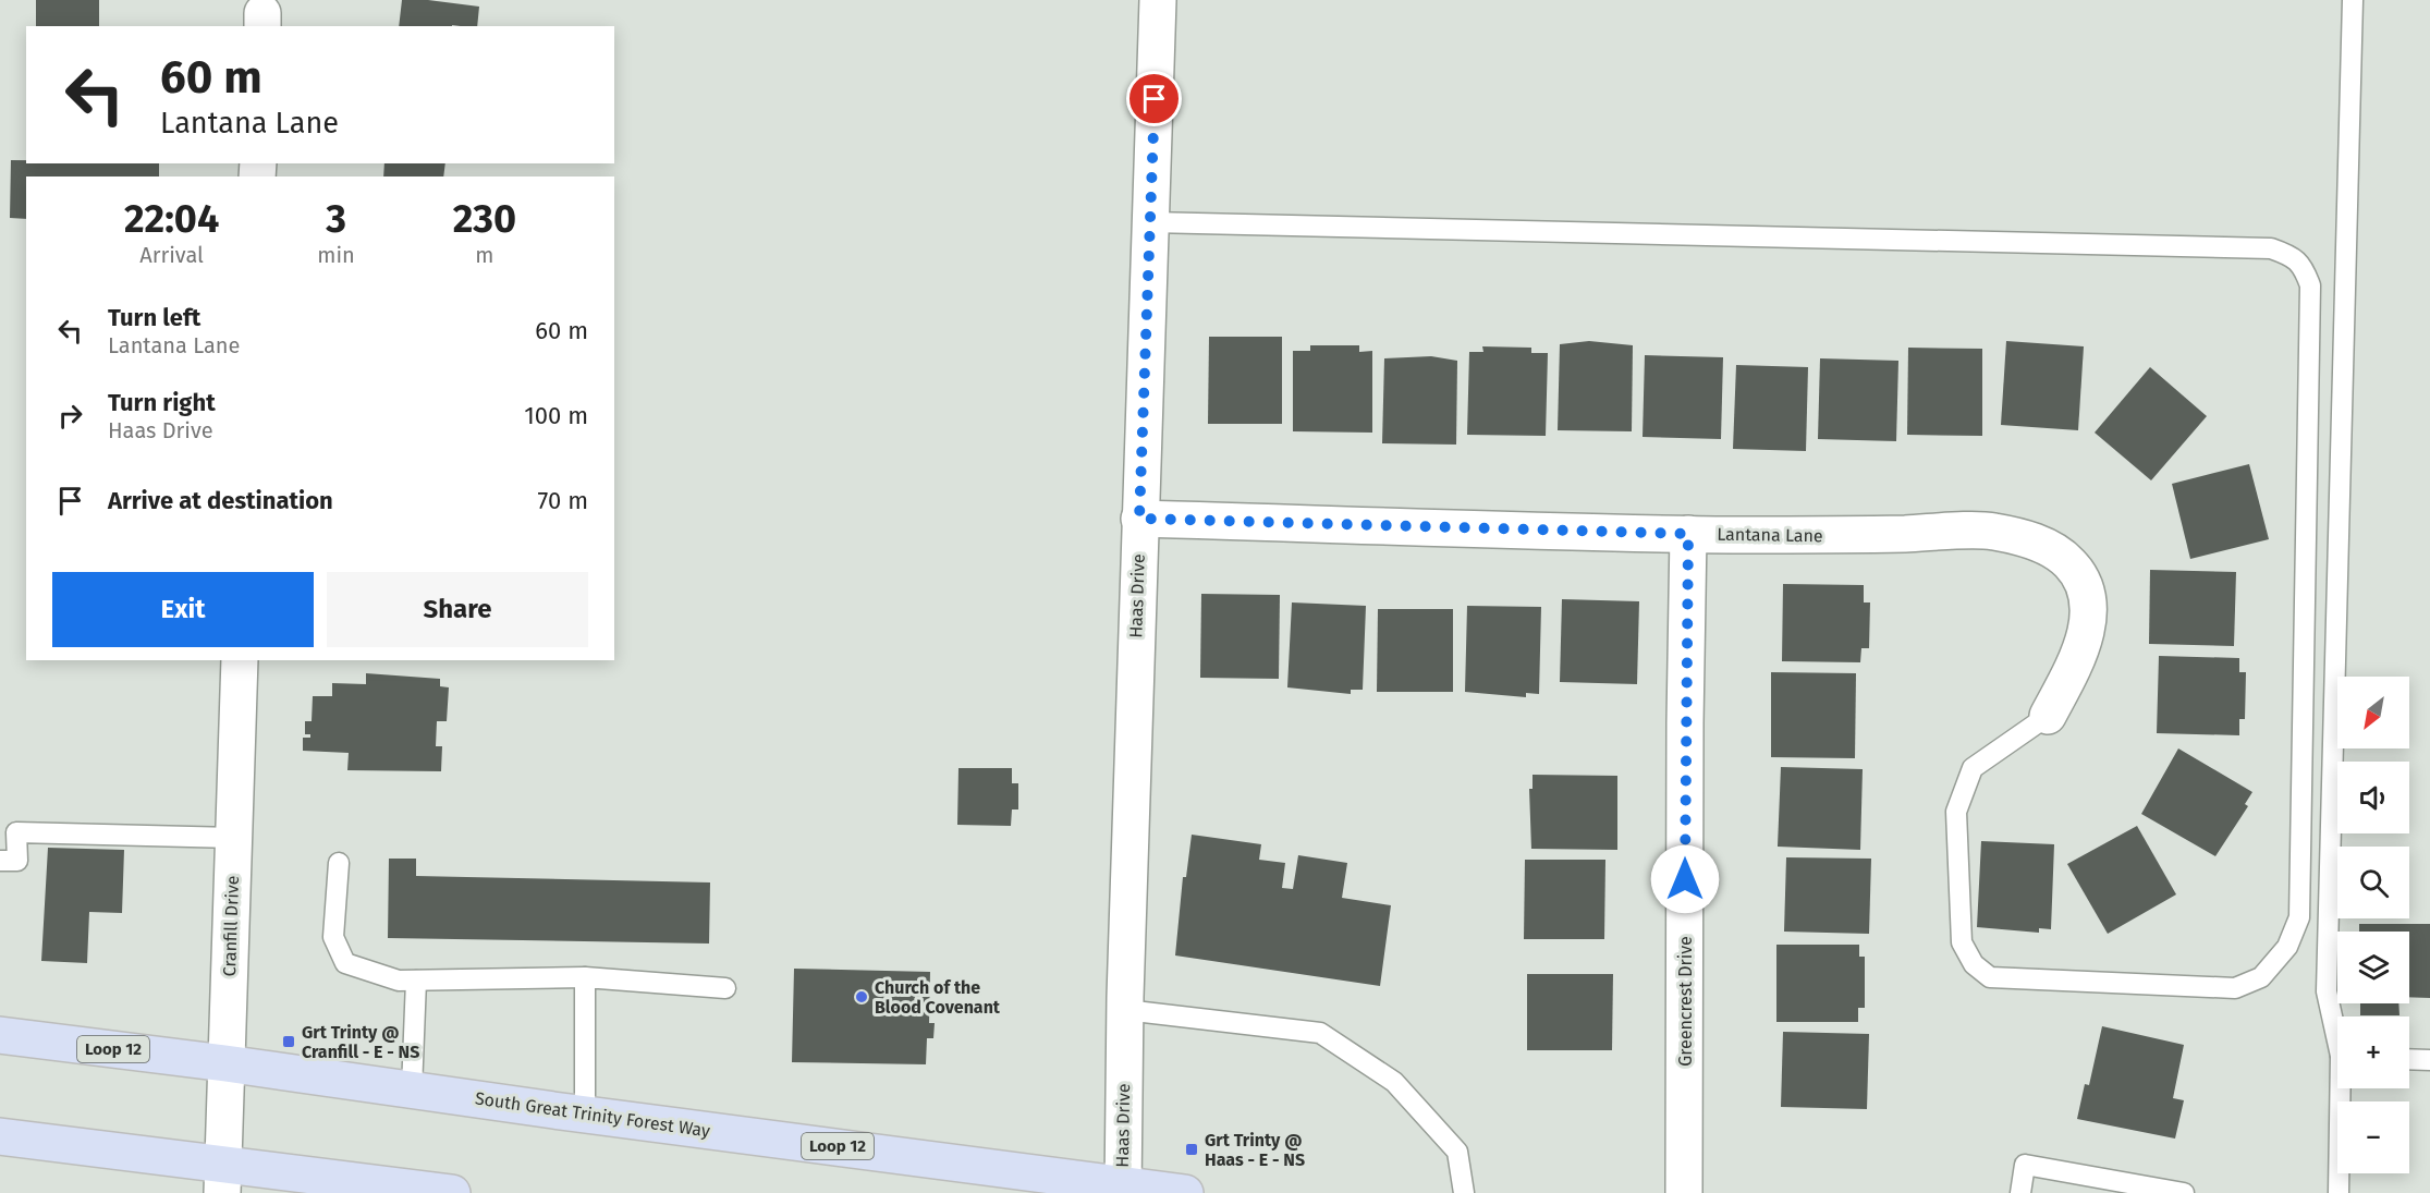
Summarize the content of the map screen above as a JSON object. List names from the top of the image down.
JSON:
{
  "streets": {
    "main road": ["Loop 12", "South Great Trinity Forest Way"],
    "street": [
      "Lantana Lane",
      "Haas Drive",
      "Cranfill Drive",
      "Greencrest Drive"
    ]
  },
  "crossings": [
    ["Lantana Lane", "Haas Drive"],
    ["Lantana Lane", "Greencrest Drive"],
    ["Haas Drive", "South Great Trinity Forest Way"],
    ["Cranfill Drive", "South Great Trinity Forest Way"]
  ],
  "places": {
    "other": ["Church of the Blood Covenant"],
    "transit": ["Grt Trinty @ Cranfill - E - NS", "Grt Trinty @ Haas - E - NS"]
  },
  "north": "bottom left",
  "page": {
    "turn": ["60 m", "Lantana Lane"],
    "eta": [
      "22:04",
      "Arrival",
      "3",
      "min",
      "230",
      "m"
    ],
    "list": [
      {
        "name": "Turn left",
        "note": "Lantana Lane",
        "value": "60 m"
      },
      {
        "name": "Turn right",
        "note": "Haas Drive",
        "value": "100 m"
      },
      {
        "name": "Arrive at destination",
        "value": "70 m"
      }
    ],
    "buttons": ["Exit", "Share"],
    "map_buttons": ["+", "−"]
  }
}
